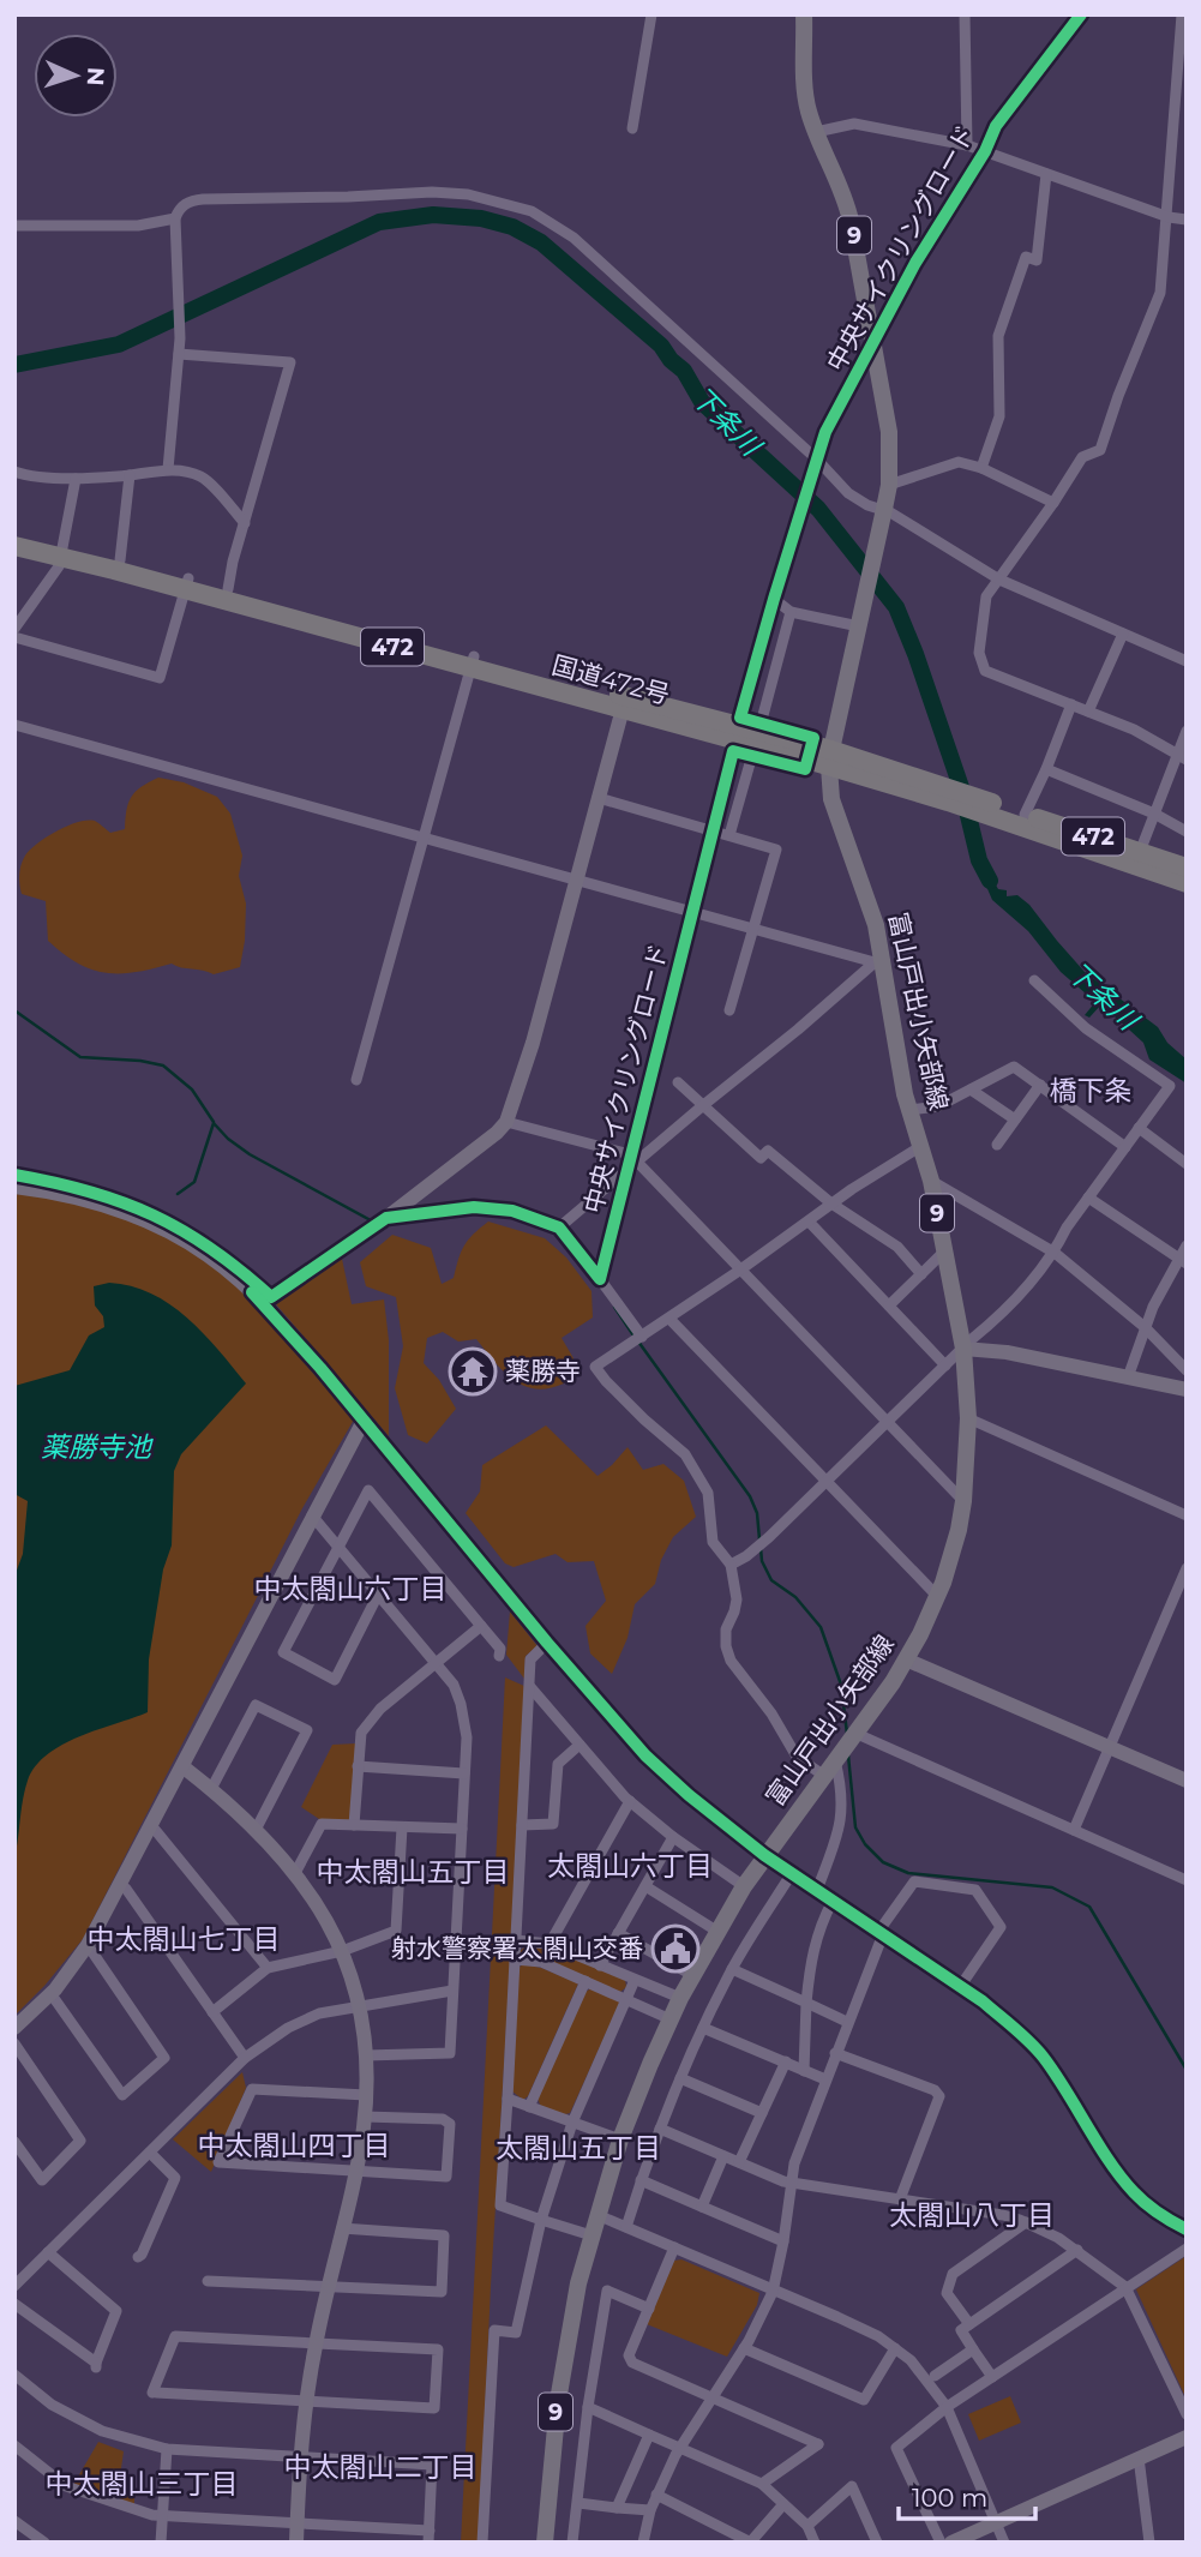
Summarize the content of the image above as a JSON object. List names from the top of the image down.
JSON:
{
  "streets": {
    "highway": ["472", "国道472号"],
    "main road": ["9", "富山戸出小矢部線"],
    "cycle path": ["中央サイクリングロード"]
  },
  "crossings": [
    ["国道472号", "富山戸出小矢部線"]
  ],
  "districts": [
    "橋下条",
    "中太閤山六丁目",
    "太閤山六丁目",
    "中太閤山五丁目",
    "中太閤山七丁目",
    "中太閤山四丁目",
    "太閤山五丁目",
    "太閤山八丁目",
    "中太閤山二丁目",
    "中太閤山三丁目"
  ],
  "water": ["下条川", "薬勝寺池"],
  "places": {
    "temple": ["薬勝寺"],
    "public building": ["射水警察署太閤山交番"]
  },
  "scale_bar": "100 m",
  "north": "right"
}
